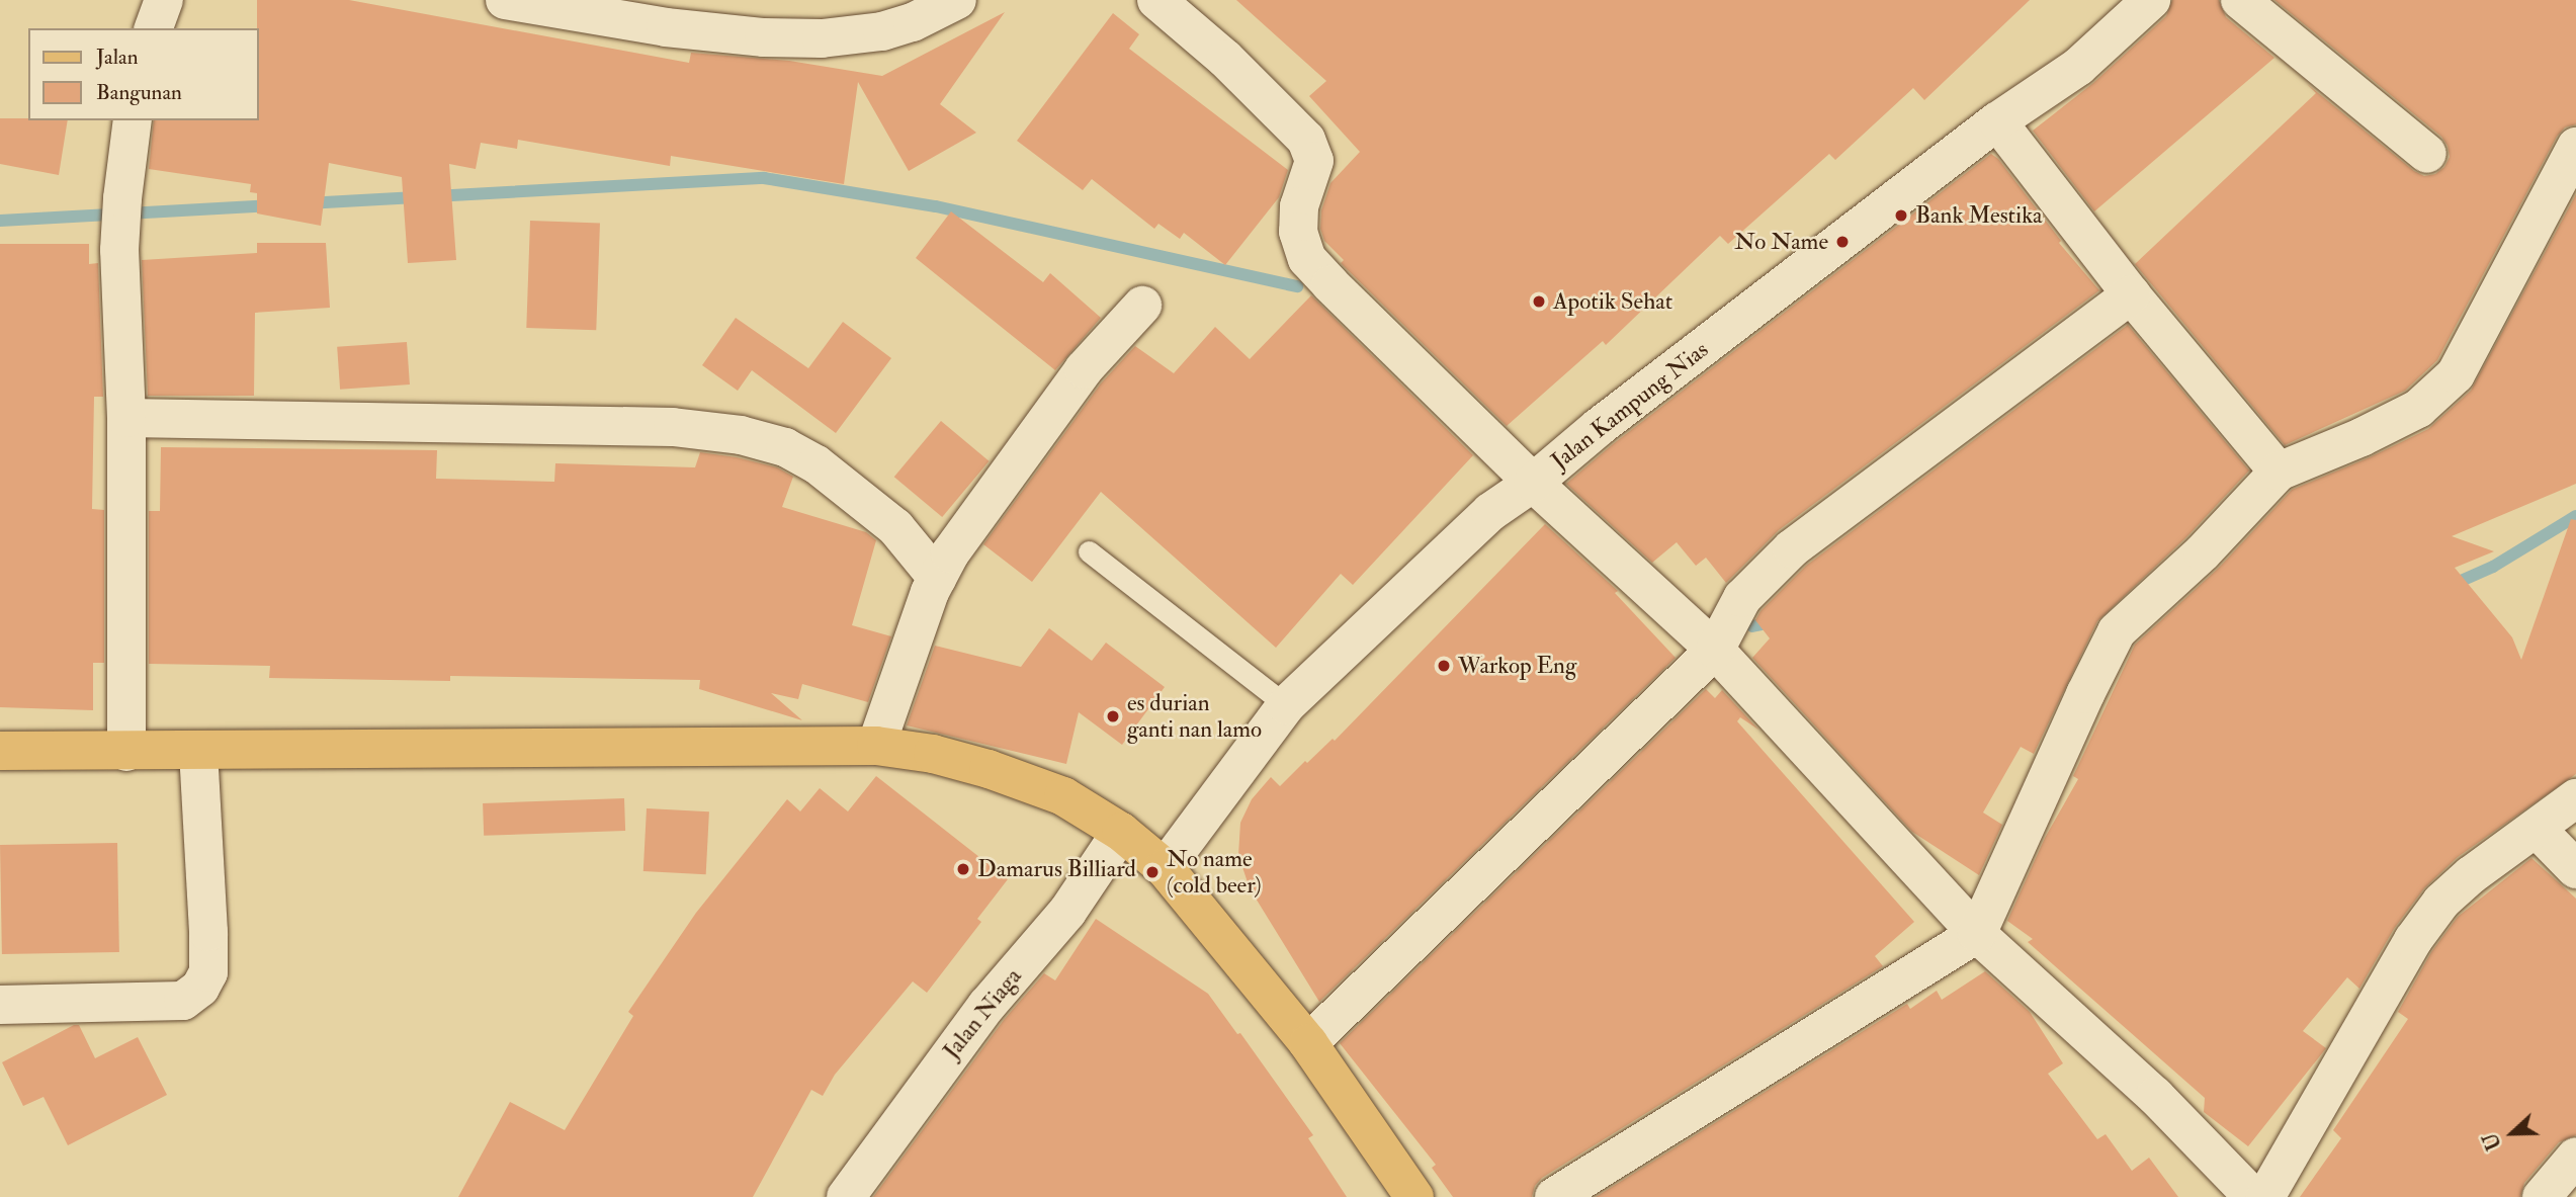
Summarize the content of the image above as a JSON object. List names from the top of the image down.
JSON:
{
  "streets": {
    "street": ["Jalan Kampung Nias", "Jalan Niaga"]
  },
  "places": [
    "Bank Mestika",
    "No Name",
    "Apotik Sehat",
    "Warkop Eng",
    "es durian ganti nan lamo",
    "Damarus Billiard",
    "No name (cold beer)"
  ],
  "legend": ["Jalan", "Bangunan"],
  "north": "left"
}
